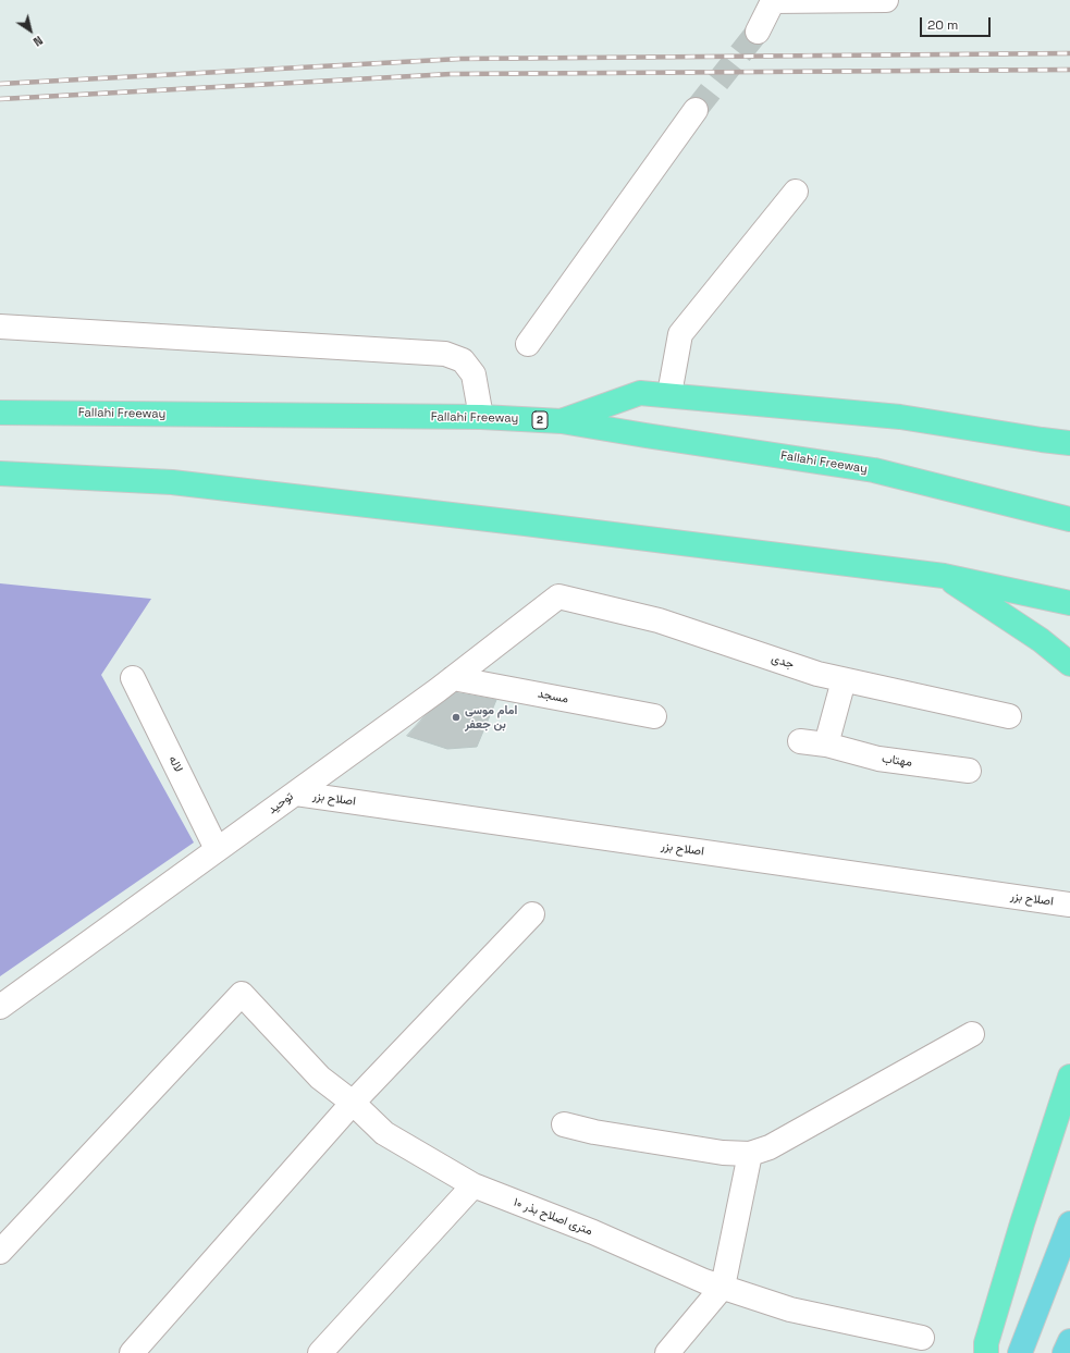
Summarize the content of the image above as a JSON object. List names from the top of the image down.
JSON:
{
  "streets": {
    "highway": ["Fallahi Freeway", "2"],
    "street": [
      "جدی",
      "مسجد",
      "مهتاب",
      "لاله",
      "اصلاح بزر",
      "توحید",
      "۱۰ متری اصلاح بذر"
    ]
  },
  "crossings": [
    ["جدی", "توحید"],
    ["مسجد", "توحید"],
    ["لاله", "توحید"],
    ["اصلاح بزر", "توحید"]
  ],
  "places": ["امام موسی بن جعفر"],
  "scale_bar": "20 m",
  "north": "bottom right"
}
